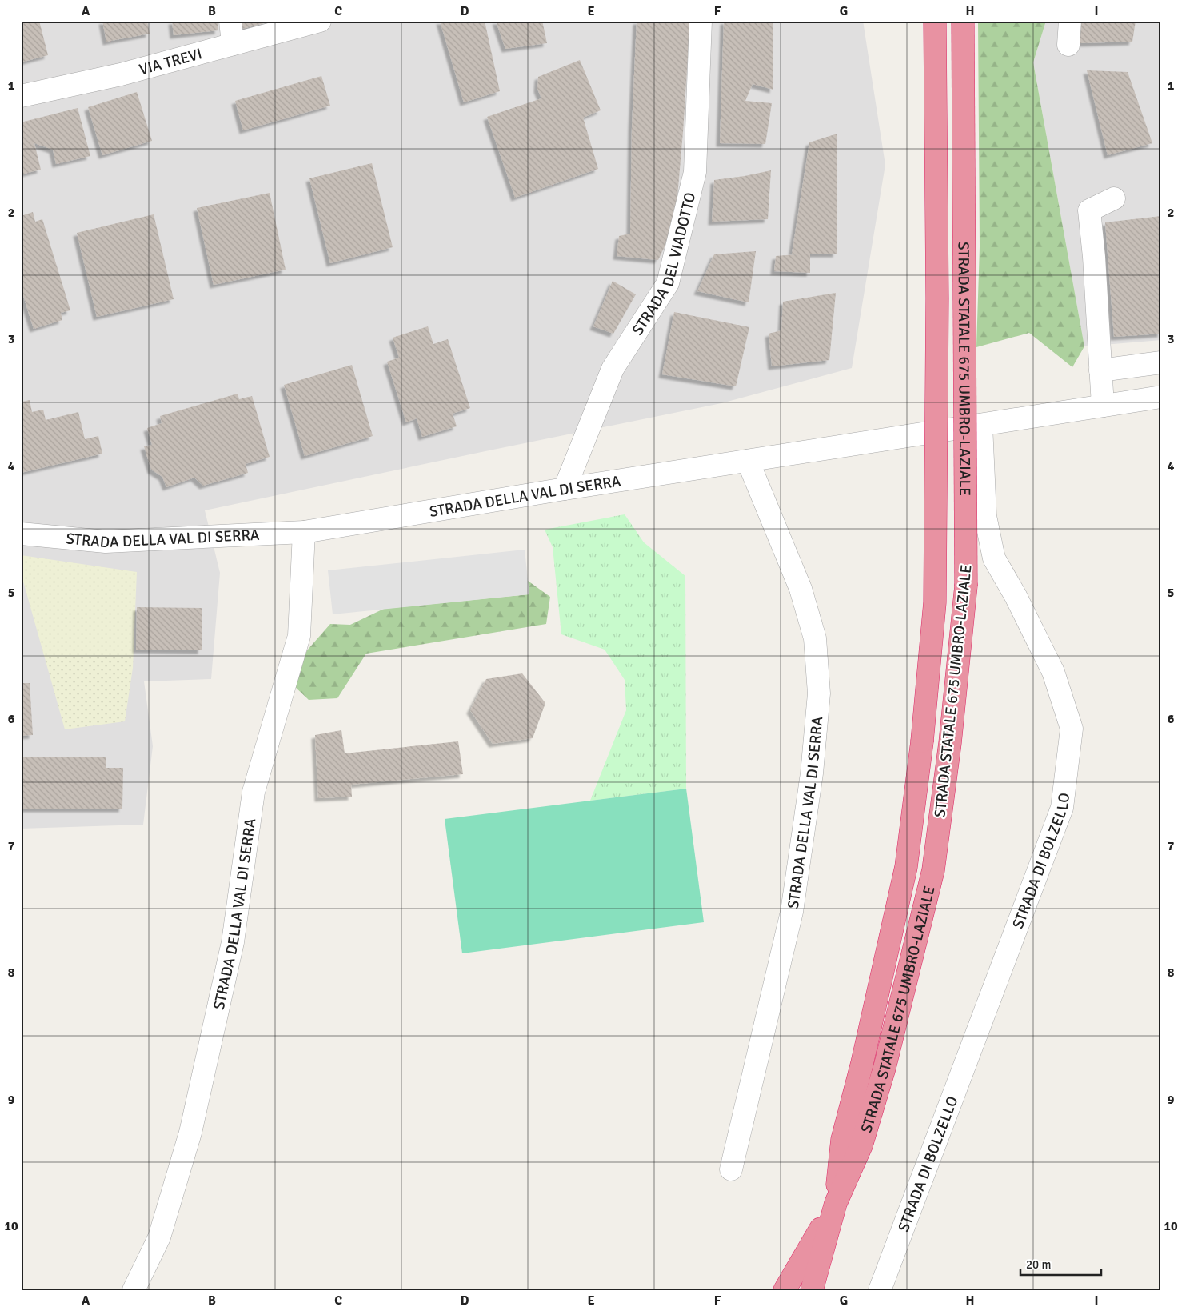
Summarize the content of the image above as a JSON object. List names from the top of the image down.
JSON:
{
  "streets": {
    "highway": ["STRADA STATALE 675 UMBRO-LAZIALE"],
    "street": [
      "VIA TREVI",
      "STRADA DEL VIADOTTO",
      "STRADA DELLA VAL DI SERRA",
      "STRADA DI BOLZELLO"
    ]
  },
  "crossings": [
    ["STRADA DEL VIADOTTO", "STRADA DELLA VAL DI SERRA"],
    ["STRADA DELLA VAL DI SERRA", "STRADA DI BOLZELLO"]
  ],
  "scale_bar": "20 m",
  "grid": {
    "columns": [
      "A",
      "B",
      "C",
      "D",
      "E",
      "F",
      "G",
      "H",
      "I"
    ],
    "rows": [
      "1",
      "2",
      "3",
      "4",
      "5",
      "6",
      "7",
      "8",
      "9",
      "10"
    ]
  }
}
